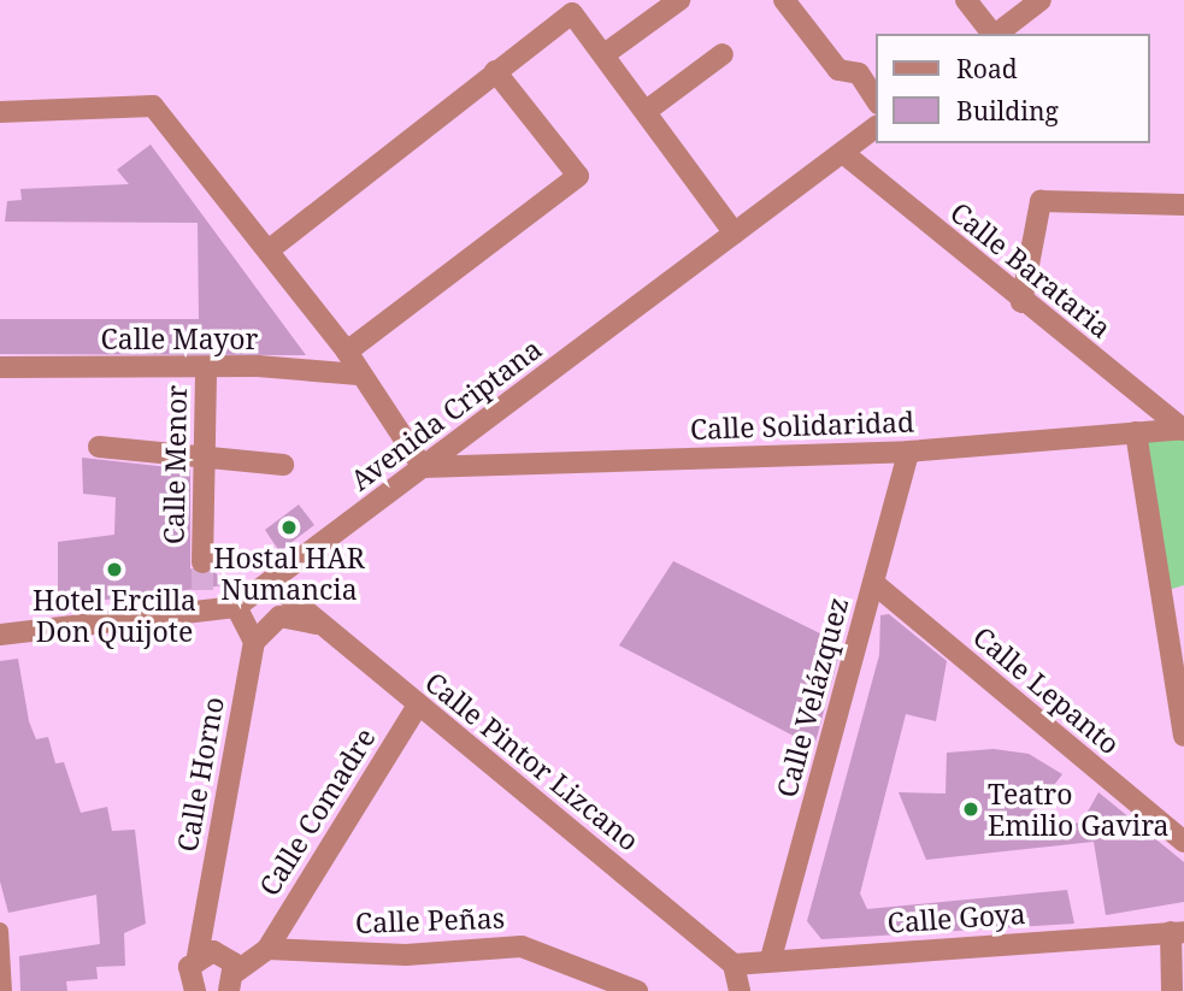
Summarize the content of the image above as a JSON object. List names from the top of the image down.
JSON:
{
  "streets": {
    "street": [
      "Calle Barataria",
      "Calle Mayor",
      "Avenida Criptana",
      "Calle Solidaridad",
      "Calle Menor",
      "Calle Lepanto",
      "Calle Velázquez",
      "Calle Pintor Lizcano",
      "Calle Horno",
      "Calle Comadre",
      "Calle Goya",
      "Calle Peñas"
    ]
  },
  "crossings": [
    ["Calle Barataria", "Avenida Criptana"],
    ["Calle Barataria", "Calle Solidaridad"],
    ["Calle Mayor", "Calle Menor"],
    ["Avenida Criptana", "Calle Solidaridad"],
    ["Avenida Criptana", "Calle Pintor Lizcano"],
    ["Calle Solidaridad", "Calle Velázquez"],
    ["Calle Lepanto", "Calle Velázquez"],
    ["Calle Velázquez", "Calle Goya"],
    ["Calle Pintor Lizcano", "Calle Comadre"],
    ["Calle Pintor Lizcano", "Calle Goya"],
    ["Calle Comadre", "Calle Peñas"]
  ],
  "places": ["Hostal HAR Numancia", "Hotel Ercilla Don Quijote", "Teatro Emilio Gavira"],
  "legend": ["Road", "Building"]
}
